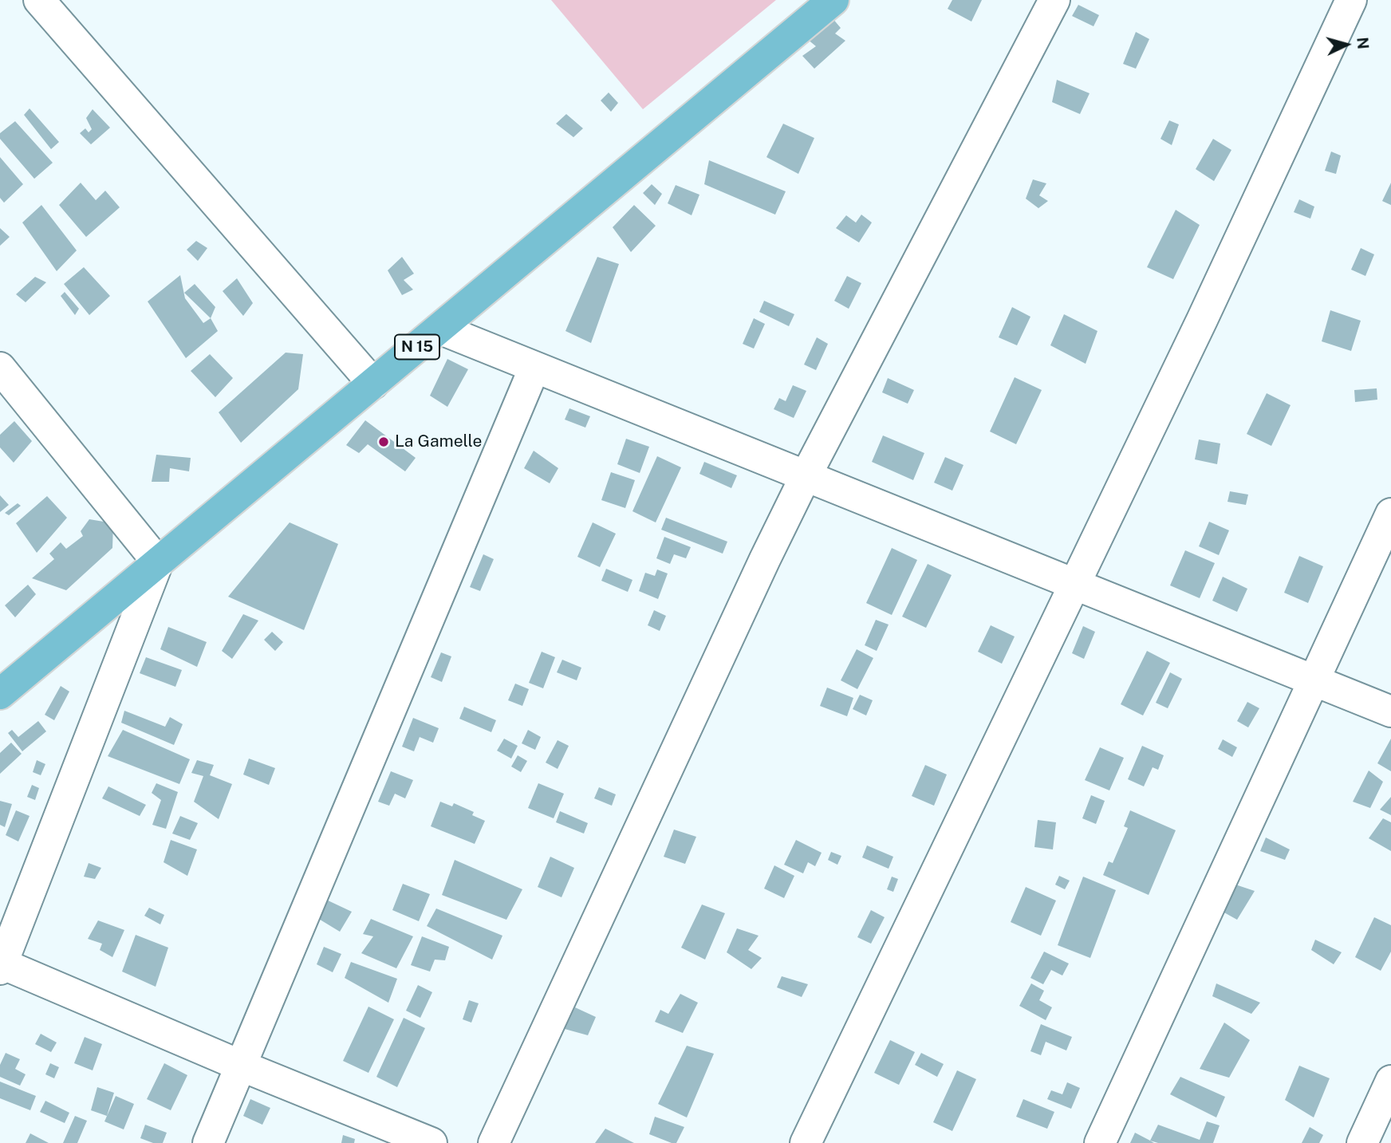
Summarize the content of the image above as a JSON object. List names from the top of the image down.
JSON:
{
  "streets": {
    "main road": ["N 15"]
  },
  "places": ["La Gamelle"],
  "north": "right"
}
